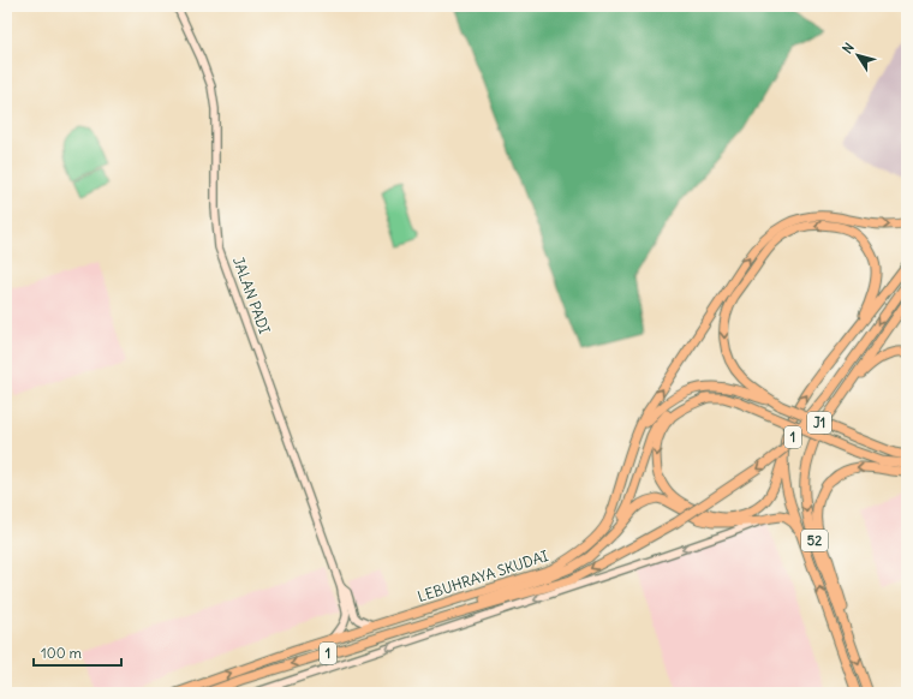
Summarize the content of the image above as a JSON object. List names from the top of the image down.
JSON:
{
  "streets": {
    "highway": [
      "J1",
      "1",
      "52",
      "LEBUHRAYA SKUDAI"
    ],
    "street": ["JALAN PADI"]
  },
  "crossings": [
    ["JALAN PADI", "LEBUHRAYA SKUDAI"]
  ],
  "scale_bar": "100 m",
  "north": "top left"
}
